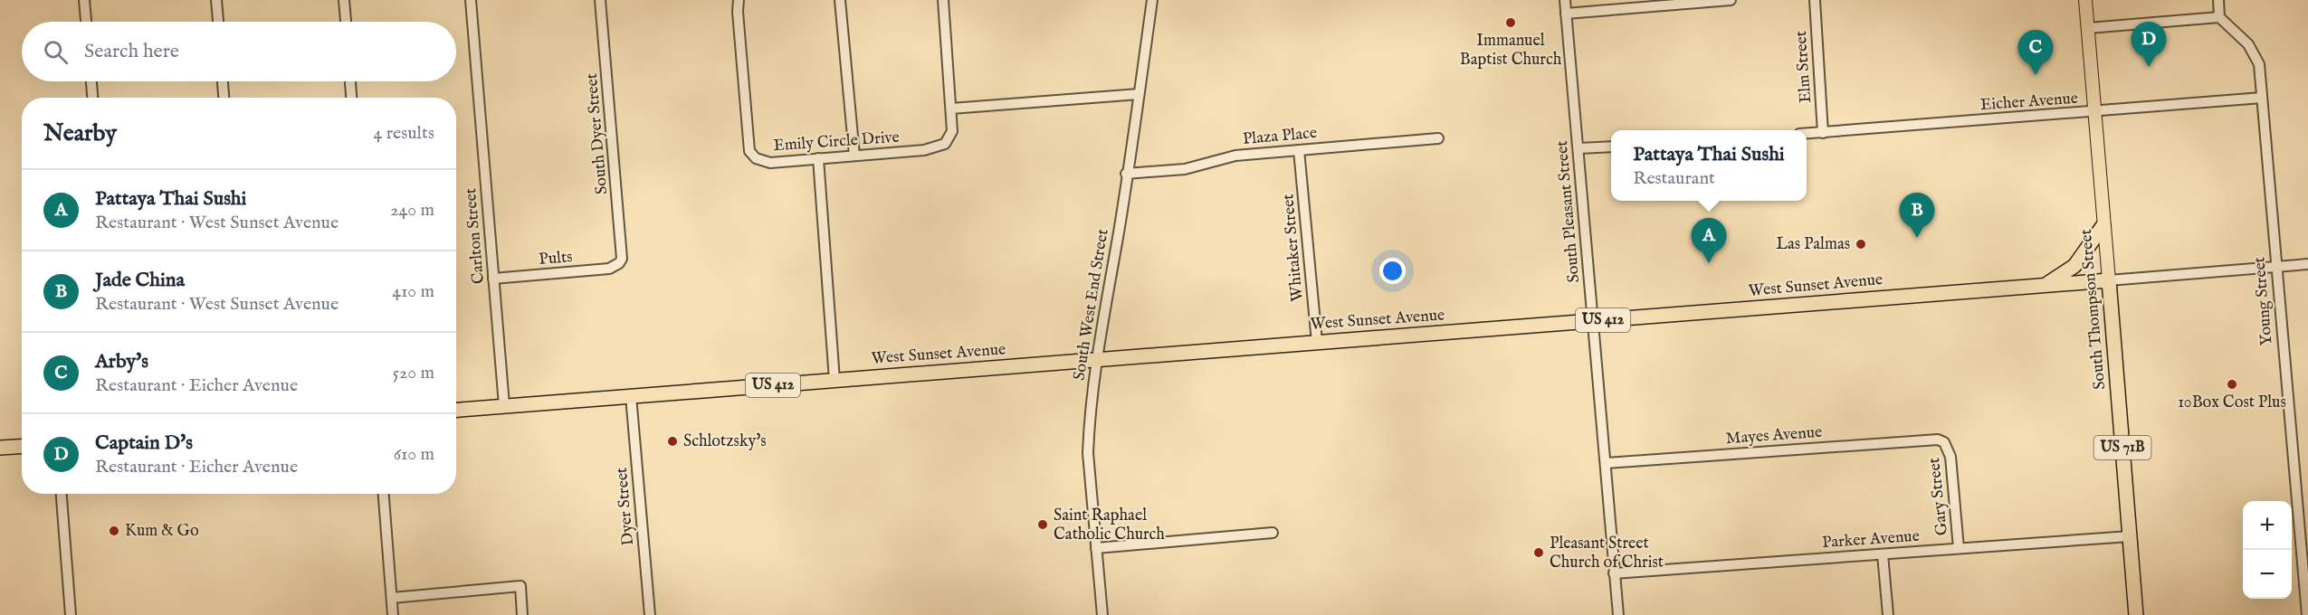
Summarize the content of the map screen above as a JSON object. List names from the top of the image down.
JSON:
{
  "streets": {
    "highway": [
      "West Sunset Avenue",
      "South Thompson Street",
      "US 412",
      "US 71B"
    ],
    "street": [
      "Elm Street",
      "Eicher Avenue",
      "South Dyer Street",
      "Plaza Place",
      "Emily Circle Drive",
      "South Pleasant Street",
      "Carlton Street",
      "Whitaker Street",
      "Pults",
      "Young Street",
      "South West End Street",
      "Mayes Avenue",
      "Gary Street",
      "Dyer Street",
      "Parker Avenue"
    ]
  },
  "crossings": [
    ["Elm Street", "Eicher Avenue"],
    ["Eicher Avenue", "Young Street"],
    ["Eicher Avenue", "South Thompson Street"],
    ["South Dyer Street", "Pults"],
    ["Plaza Place", "Whitaker Street"],
    ["Plaza Place", "South West End Street"],
    ["South Pleasant Street", "West Sunset Avenue"],
    ["South Pleasant Street", "Mayes Avenue"],
    ["South Pleasant Street", "Parker Avenue"],
    ["Carlton Street", "Pults"],
    ["Carlton Street", "West Sunset Avenue"],
    ["Whitaker Street", "West Sunset Avenue"],
    ["West Sunset Avenue", "Young Street"],
    ["West Sunset Avenue", "South West End Street"],
    ["West Sunset Avenue", "South Thompson Street"],
    ["West Sunset Avenue", "Dyer Street"],
    ["South Thompson Street", "Parker Avenue"],
    ["Mayes Avenue", "Gary Street"],
    ["Gary Street", "Parker Avenue"]
  ],
  "places": [
    "Immanuel Baptist Church",
    "Las Palmas",
    "10Box Cost Plus",
    "Schlotzsky's",
    "Saint Raphael Catholic Church",
    "Kum & Go",
    "Pleasant Street Church of Christ"
  ],
  "page": {
    "pins": [
      "D",
      "C",
      "B",
      "A"
    ],
    "search": "Search here",
    "heading": ["Nearby", "4 results"],
    "popup": ["Pattaya Thai Sushi", "Restaurant"],
    "list": [
      {
        "mark": "A",
        "name": "Pattaya Thai Sushi",
        "note": "Restaurant · West Sunset Avenue",
        "value": "240 m"
      },
      {
        "mark": "B",
        "name": "Jade China",
        "note": "Restaurant · West Sunset Avenue",
        "value": "410 m"
      },
      {
        "mark": "C",
        "name": "Arby's",
        "note": "Restaurant · Eicher Avenue",
        "value": "520 m"
      },
      {
        "mark": "D",
        "name": "Captain D's",
        "note": "Restaurant · Eicher Avenue",
        "value": "610 m"
      }
    ],
    "map_buttons": ["+", "−"]
  }
}
